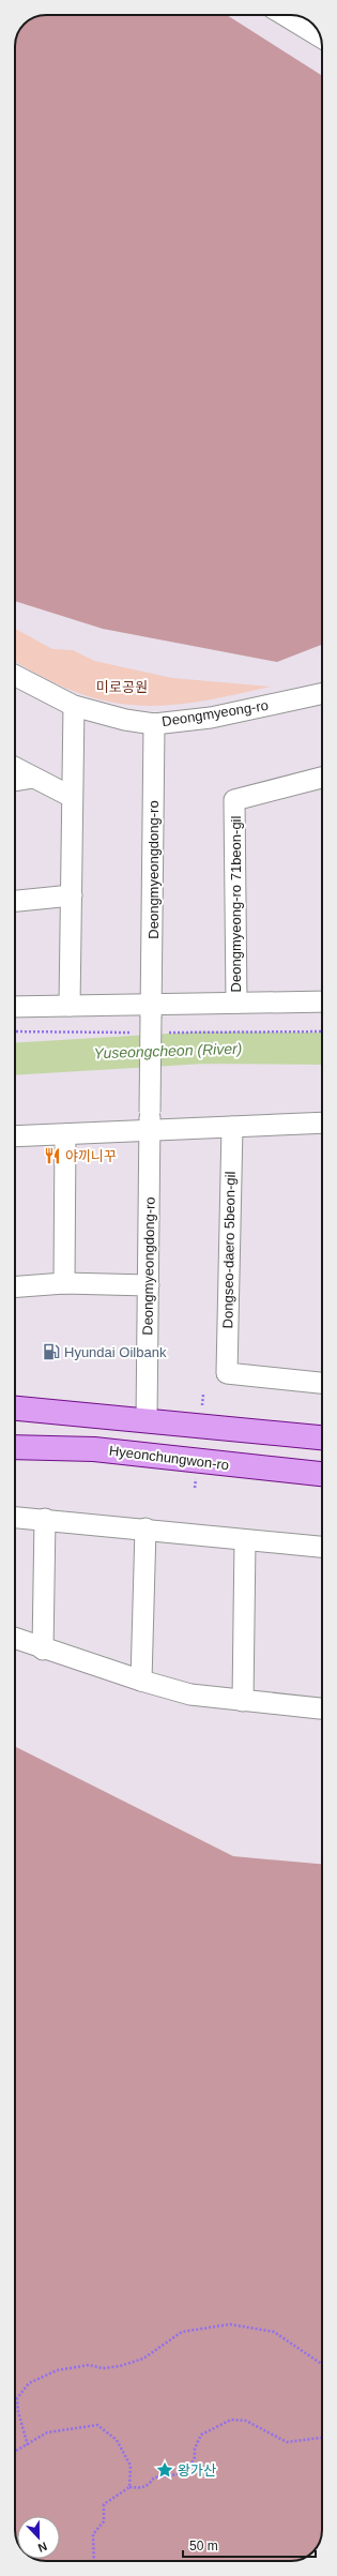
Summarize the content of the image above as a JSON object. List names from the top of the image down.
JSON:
{
  "streets": {
    "main road": ["Hyeonchungwon-ro"],
    "street": [
      "Deongmyeong-ro",
      "Deongmyeongdong-ro",
      "Deongmyeong-ro 71beon-gil",
      "Dongseo-daero 5beon-gil"
    ]
  },
  "crossings": [
    ["Deongmyeong-ro", "Deongmyeongdong-ro"],
    ["Deongmyeongdong-ro", "Deongmyeong-ro 71beon-gil"]
  ],
  "water": ["Yuseongcheon (River)"],
  "parks": ["미로공원"],
  "places": {
    "restaurant": ["야끼니꾸"],
    "fuel station": ["Hyundai Oilbank"],
    "place": ["왕가산"]
  },
  "scale_bar": "50 m",
  "north": "bottom"
}
